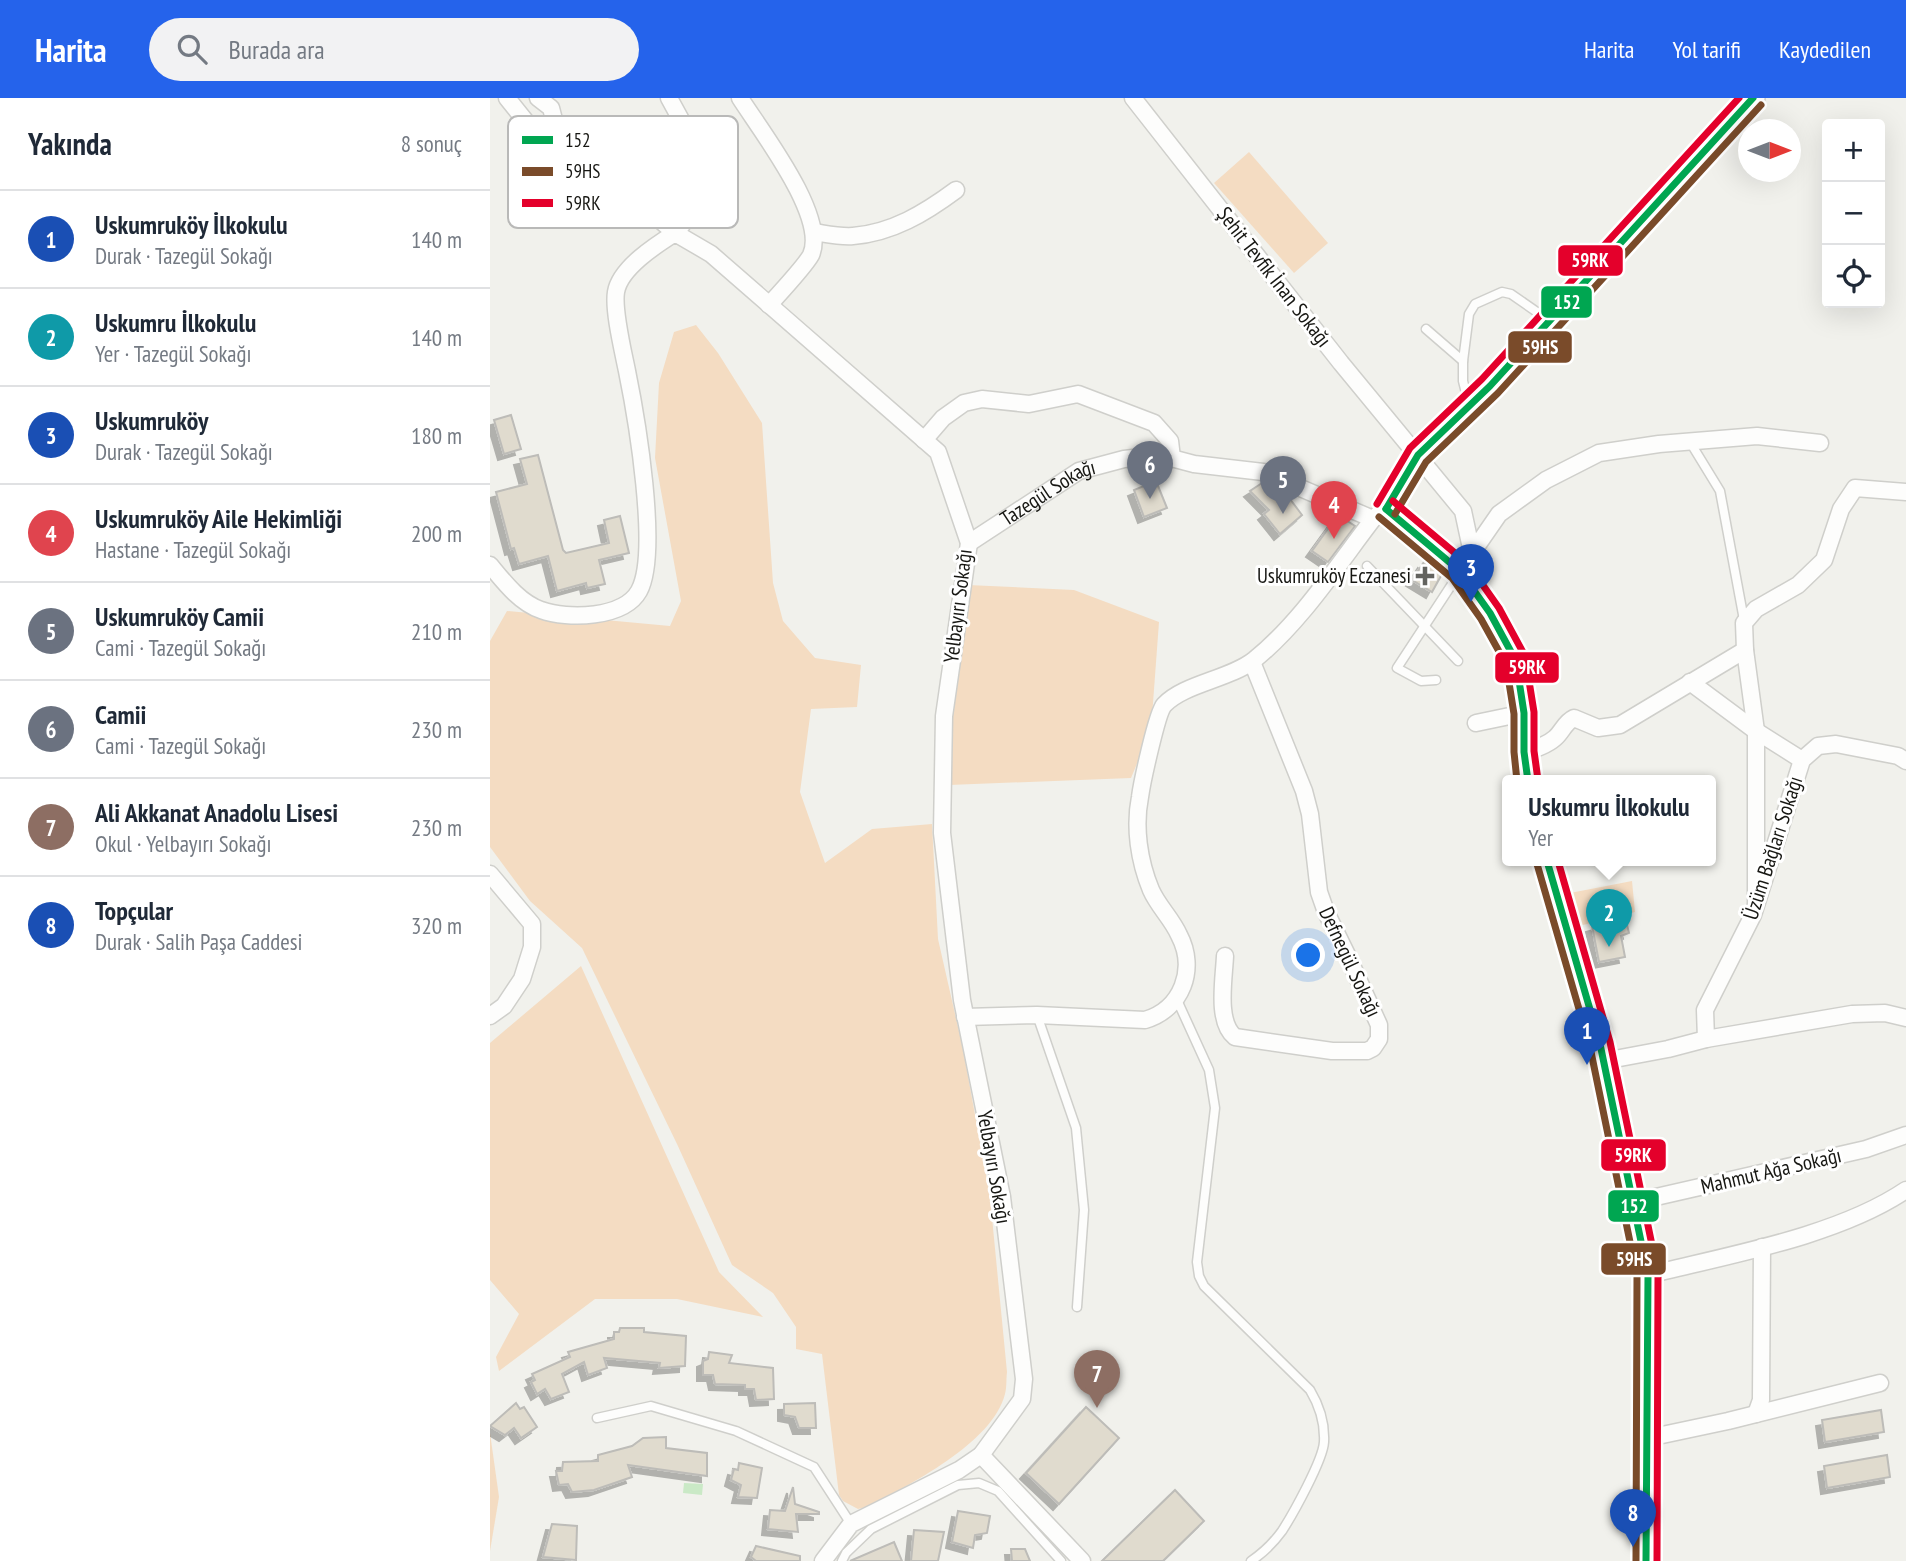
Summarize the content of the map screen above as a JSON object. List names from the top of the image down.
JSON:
{
  "streets": {
    "street": [
      "Şehit Tevfik İnan Sokağı",
      "Tazegül Sokağı",
      "Yelbayırı Sokağı",
      "Üzüm Bağları Sokağı",
      "Defnegül Sokağı",
      "Mahmut Ağa Sokağı"
    ]
  },
  "crossings": [
    ["Şehit Tevfik İnan Sokağı", "Tazegül Sokağı"],
    ["Tazegül Sokağı", "Yelbayırı Sokağı"]
  ],
  "places": {
    "health": ["Uskumruköy Eczanesi"]
  },
  "lines": ["transit line 152", "transit line 59RK", "transit line 59HS"],
  "legend": ["152", "59HS", "59RK"],
  "north": "right",
  "page": {
    "header": "Harita",
    "search": "Burada ara",
    "nav": ["Harita", "Yol tarifi", "Kaydedilen"],
    "heading": ["Yakında", "8 sonuç"],
    "map_buttons": ["+", "−"],
    "list": [
      {
        "mark": "1",
        "name": "Uskumruköy İlkokulu",
        "note": "Durak · Tazegül Sokağı",
        "value": "140 m"
      },
      {
        "mark": "2",
        "name": "Uskumru İlkokulu",
        "note": "Yer · Tazegül Sokağı",
        "value": "140 m"
      },
      {
        "mark": "3",
        "name": "Uskumruköy",
        "note": "Durak · Tazegül Sokağı",
        "value": "180 m"
      },
      {
        "mark": "4",
        "name": "Uskumruköy Aile Hekimliği",
        "note": "Hastane · Tazegül Sokağı",
        "value": "200 m"
      },
      {
        "mark": "5",
        "name": "Uskumruköy Camii",
        "note": "Cami · Tazegül Sokağı",
        "value": "210 m"
      },
      {
        "mark": "6",
        "name": "Camii",
        "note": "Cami · Tazegül Sokağı",
        "value": "230 m"
      },
      {
        "mark": "7",
        "name": "Ali Akkanat Anadolu Lisesi",
        "note": "Okul · Yelbayırı Sokağı",
        "value": "230 m"
      },
      {
        "mark": "8",
        "name": "Topçular",
        "note": "Durak · Salih Paşa Caddesi",
        "value": "320 m"
      }
    ],
    "pins": [
      "6",
      "5",
      "4",
      "3",
      "2",
      "1",
      "7",
      "8"
    ],
    "popup": ["Uskumru İlkokulu", "Yer"]
  }
}
